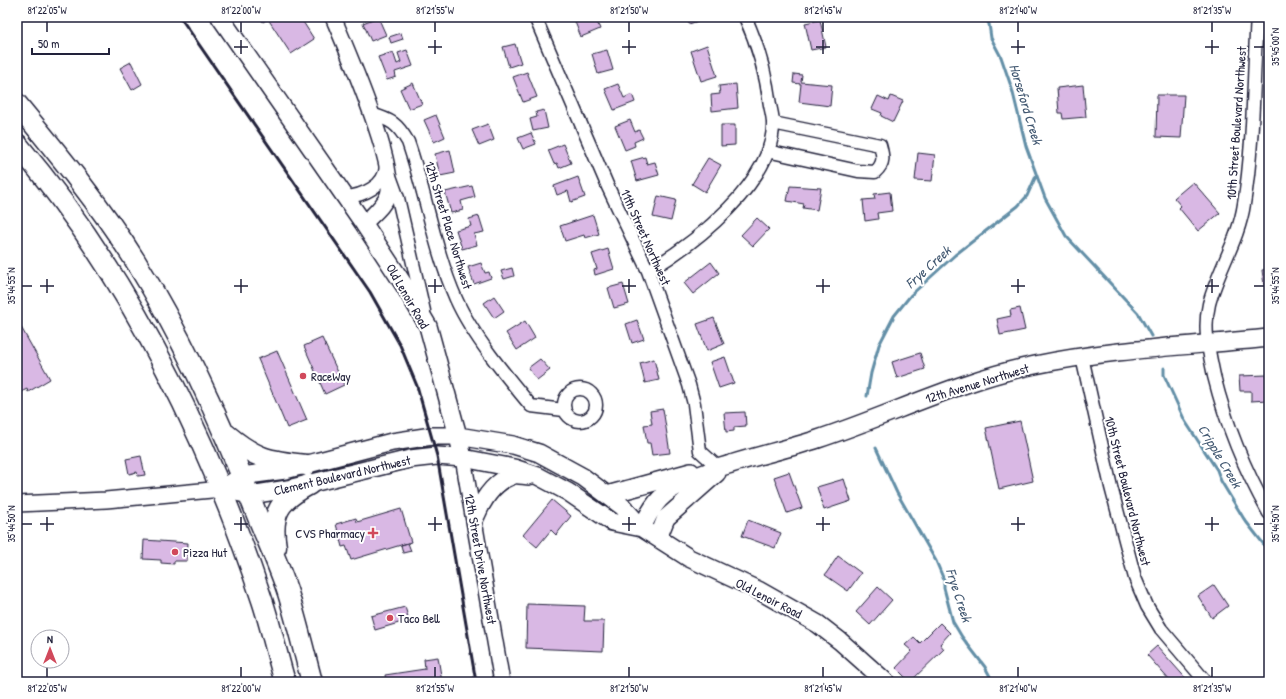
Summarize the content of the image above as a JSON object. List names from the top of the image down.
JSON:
{
  "streets": {
    "main road": [
      "Old Lenoir Road",
      "12th Avenue Northwest",
      "Clement Boulevard Northwest",
      "12th Street Drive Northwest"
    ],
    "street": ["10th Street Boulevard Northwest", "12th Street Place Northwest", "11th Street Northwest"]
  },
  "crossings": [
    ["10th Street Boulevard Northwest", "12th Avenue Northwest"],
    ["11th Street Northwest", "12th Avenue Northwest"],
    ["Old Lenoir Road", "12th Avenue Northwest"],
    ["Old Lenoir Road", "Clement Boulevard Northwest"],
    ["Old Lenoir Road", "12th Street Drive Northwest"],
    ["Clement Boulevard Northwest", "12th Street Drive Northwest"]
  ],
  "water": ["Horseford Creek", "Frye Creek", "Cripple Creek"],
  "places": {
    "other": ["RaceWay", "Pizza Hut", "Taco Bell"],
    "health": ["CVS Pharmacy"]
  },
  "scale_bar": "50 m",
  "north": "top",
  "coordinates": [
    "81°22'05\"W",
    "81°22'00\"W",
    "81°21'55\"W",
    "81°21'50\"W",
    "81°21'45\"W",
    "81°21'40\"W",
    "81°21'35\"W",
    "35°45'00\"N",
    "35°44'55\"N",
    "35°44'50\"N"
  ]
}
